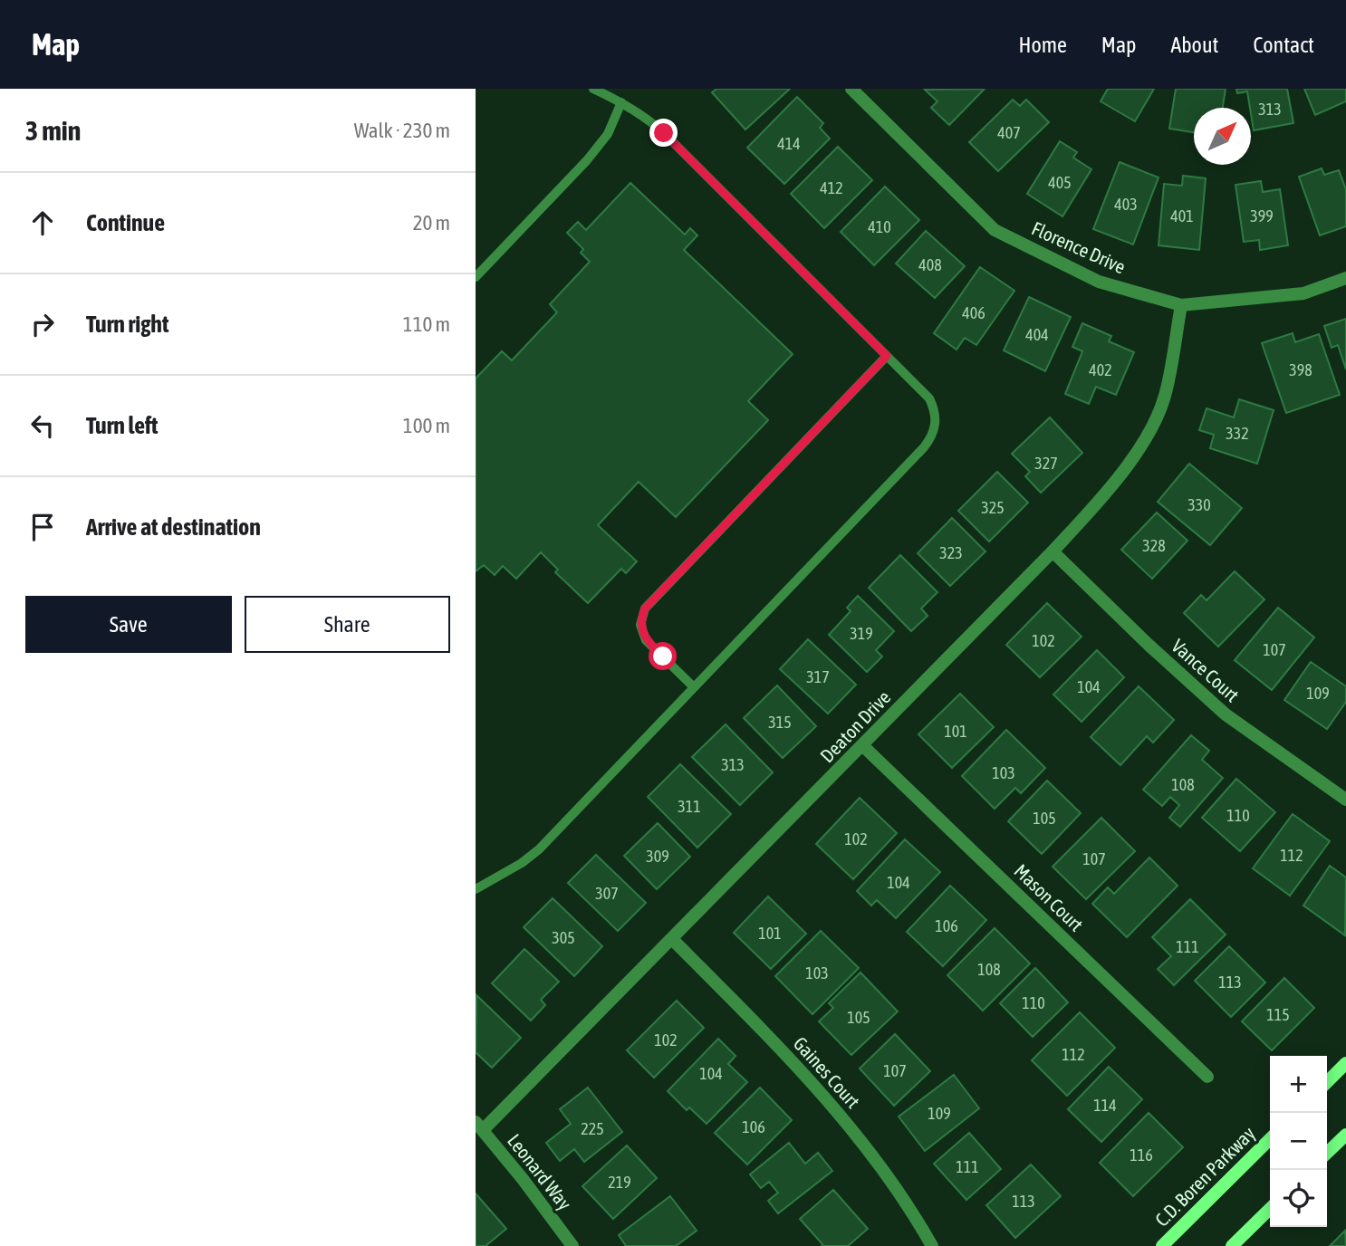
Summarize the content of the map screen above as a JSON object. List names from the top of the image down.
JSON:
{
  "streets": {
    "street": [
      "Florence Drive",
      "Vance Court",
      "Deaton Drive",
      "Mason Court",
      "Gaines Court",
      "Leonard Way",
      "C.D. Boren Parkway"
    ]
  },
  "crossings": [
    ["Florence Drive", "Deaton Drive"],
    ["Vance Court", "Deaton Drive"],
    ["Deaton Drive", "Mason Court"],
    ["Deaton Drive", "Gaines Court"],
    ["Deaton Drive", "Leonard Way"]
  ],
  "house_numbers": [
    "313",
    "407",
    "414",
    "405",
    "412",
    "403",
    "401",
    "399",
    "410",
    "408",
    "406",
    "404",
    "402",
    "398",
    "332",
    "327",
    "330",
    "325",
    "328",
    "323",
    "319",
    "102",
    "107",
    "317",
    "104",
    "109",
    "315",
    "101",
    "313",
    "103",
    "108",
    "311",
    "110",
    "105",
    "102",
    "112",
    "309",
    "107",
    "104",
    "307",
    "106",
    "101",
    "305",
    "111",
    "108",
    "103",
    "113",
    "110",
    "115",
    "105",
    "102",
    "112",
    "107",
    "104",
    "114",
    "109",
    "106",
    "225",
    "116",
    "111",
    "219",
    "113"
  ],
  "north": "top right",
  "page": {
    "header": "Map",
    "nav": [
      "Home",
      "Map",
      "About",
      "Contact"
    ],
    "heading": ["3 min", "Walk · 230 m"],
    "list": [
      ["Continue", "20 m"],
      ["Turn right", "110 m"],
      ["Turn left", "100 m"],
      "Arrive at destination"
    ],
    "buttons": ["Save", "Share"],
    "map_buttons": ["+", "−"]
  }
}
